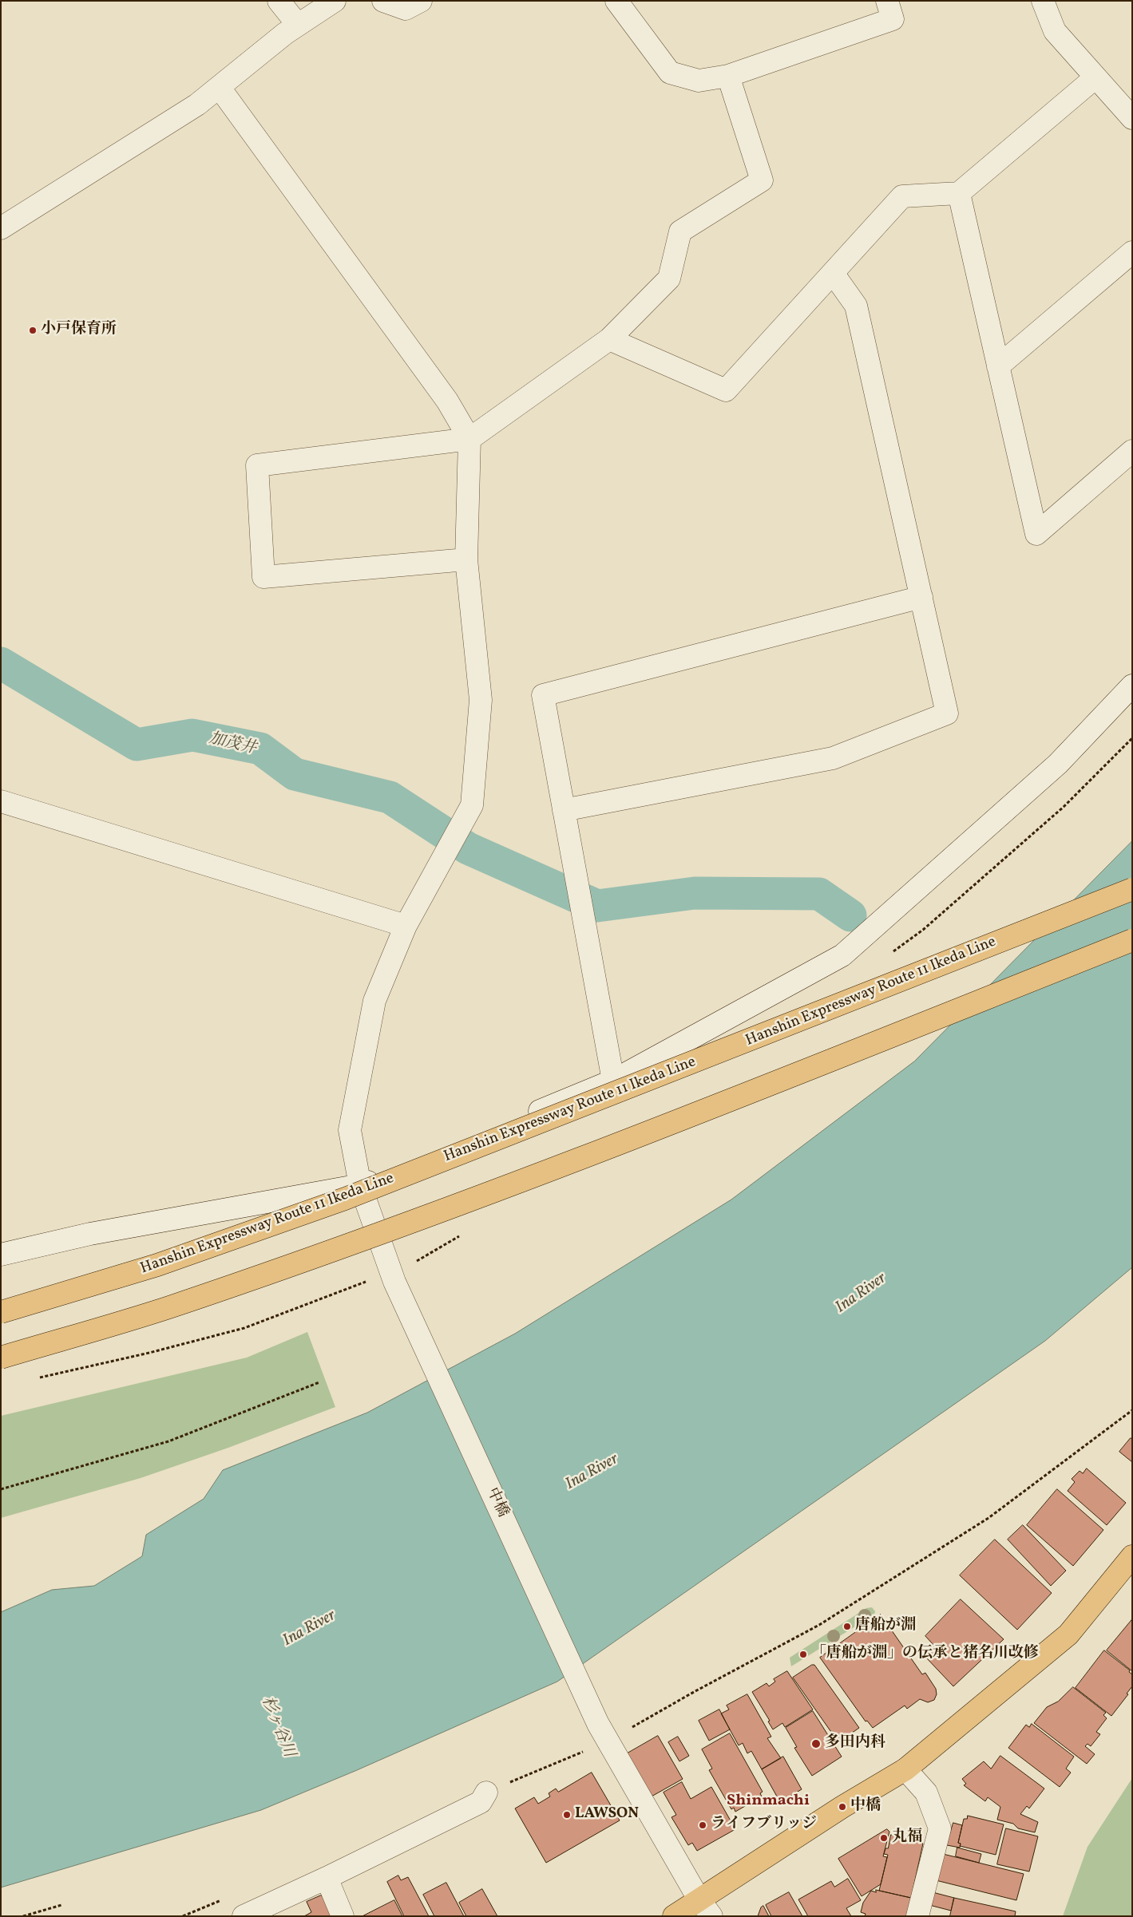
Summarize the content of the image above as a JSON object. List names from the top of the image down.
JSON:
{
  "streets": {
    "highway": ["Hanshin Expressway Route 11 Ikeda Line"],
    "street": ["中橋"]
  },
  "districts": ["Shinmachi"],
  "water": ["加茂井", "Ina River", "杉ヶ谷川"],
  "places": [
    "小戸保育所",
    "唐船が淵",
    "「唐船が淵」の伝承と猪名川改修",
    "多田内科",
    "中橋",
    "LAWSON",
    "ライフブリッジ",
    "丸福"
  ]
}
